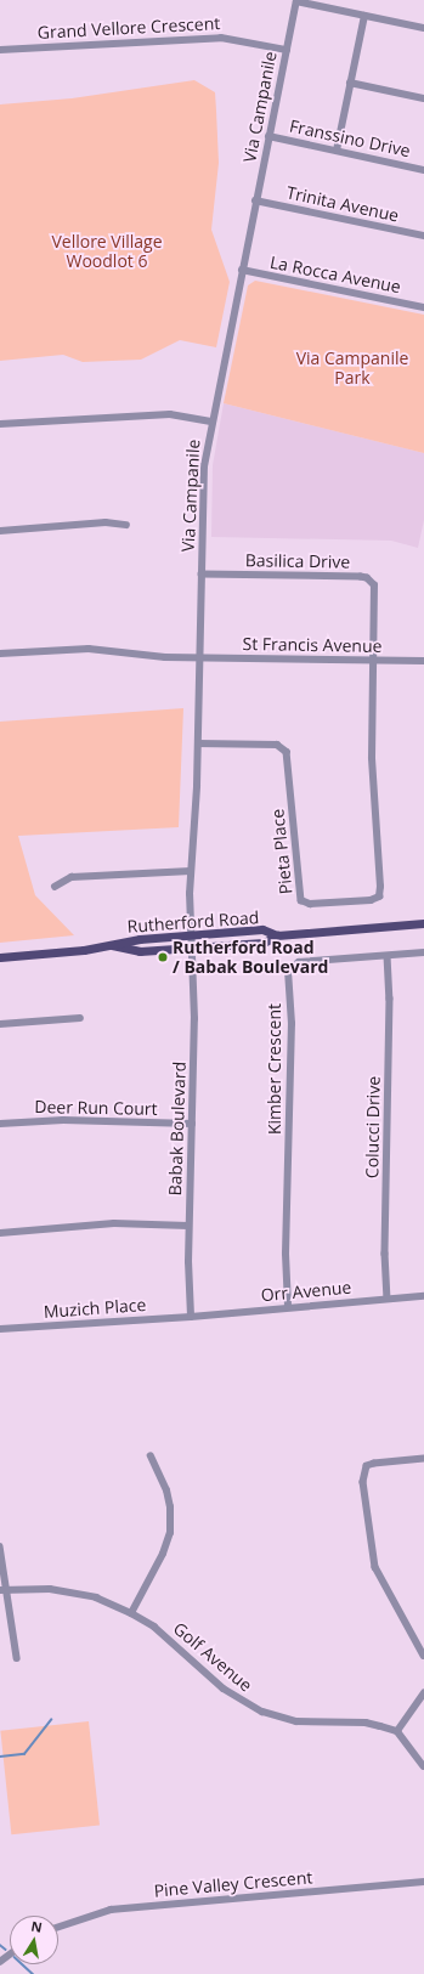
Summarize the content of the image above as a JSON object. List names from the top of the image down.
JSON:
{
  "streets": {
    "main road": ["Rutherford Road"],
    "street": [
      "Grand Vellore Crescent",
      "Via Campanile",
      "Franssino Drive",
      "Trinita Avenue",
      "La Rocca Avenue",
      "Basilica Drive",
      "St Francis Avenue",
      "Pieta Place",
      "Kimber Crescent",
      "Deer Run Court",
      "Colucci Drive",
      "Babak Boulevard",
      "Orr Avenue",
      "Muzich Place",
      "Golf Avenue",
      "Pine Valley Crescent"
    ]
  },
  "crossings": [
    ["Grand Vellore Crescent", "Via Campanile"],
    ["Via Campanile", "Franssino Drive"],
    ["Via Campanile", "Trinita Avenue"],
    ["Via Campanile", "La Rocca Avenue"],
    ["Via Campanile", "Basilica Drive"],
    ["Via Campanile", "St Francis Avenue"],
    ["Via Campanile", "Pieta Place"],
    ["Via Campanile", "Rutherford Road"],
    ["Via Campanile", "Babak Boulevard"],
    ["Basilica Drive", "St Francis Avenue"],
    ["Basilica Drive", "Pieta Place"],
    ["St Francis Avenue", "Pieta Place"],
    ["Rutherford Road", "Babak Boulevard"],
    ["Kimber Crescent", "Colucci Drive"],
    ["Kimber Crescent", "Orr Avenue"],
    ["Deer Run Court", "Babak Boulevard"],
    ["Colucci Drive", "Orr Avenue"],
    ["Babak Boulevard", "Orr Avenue"],
    ["Babak Boulevard", "Muzich Place"],
    ["Orr Avenue", "Muzich Place"]
  ],
  "parks": ["Vellore Village Woodlot 6", "Via Campanile Park"],
  "places": ["Rutherford Road / Babak Boulevard"],
  "north": "top"
}
